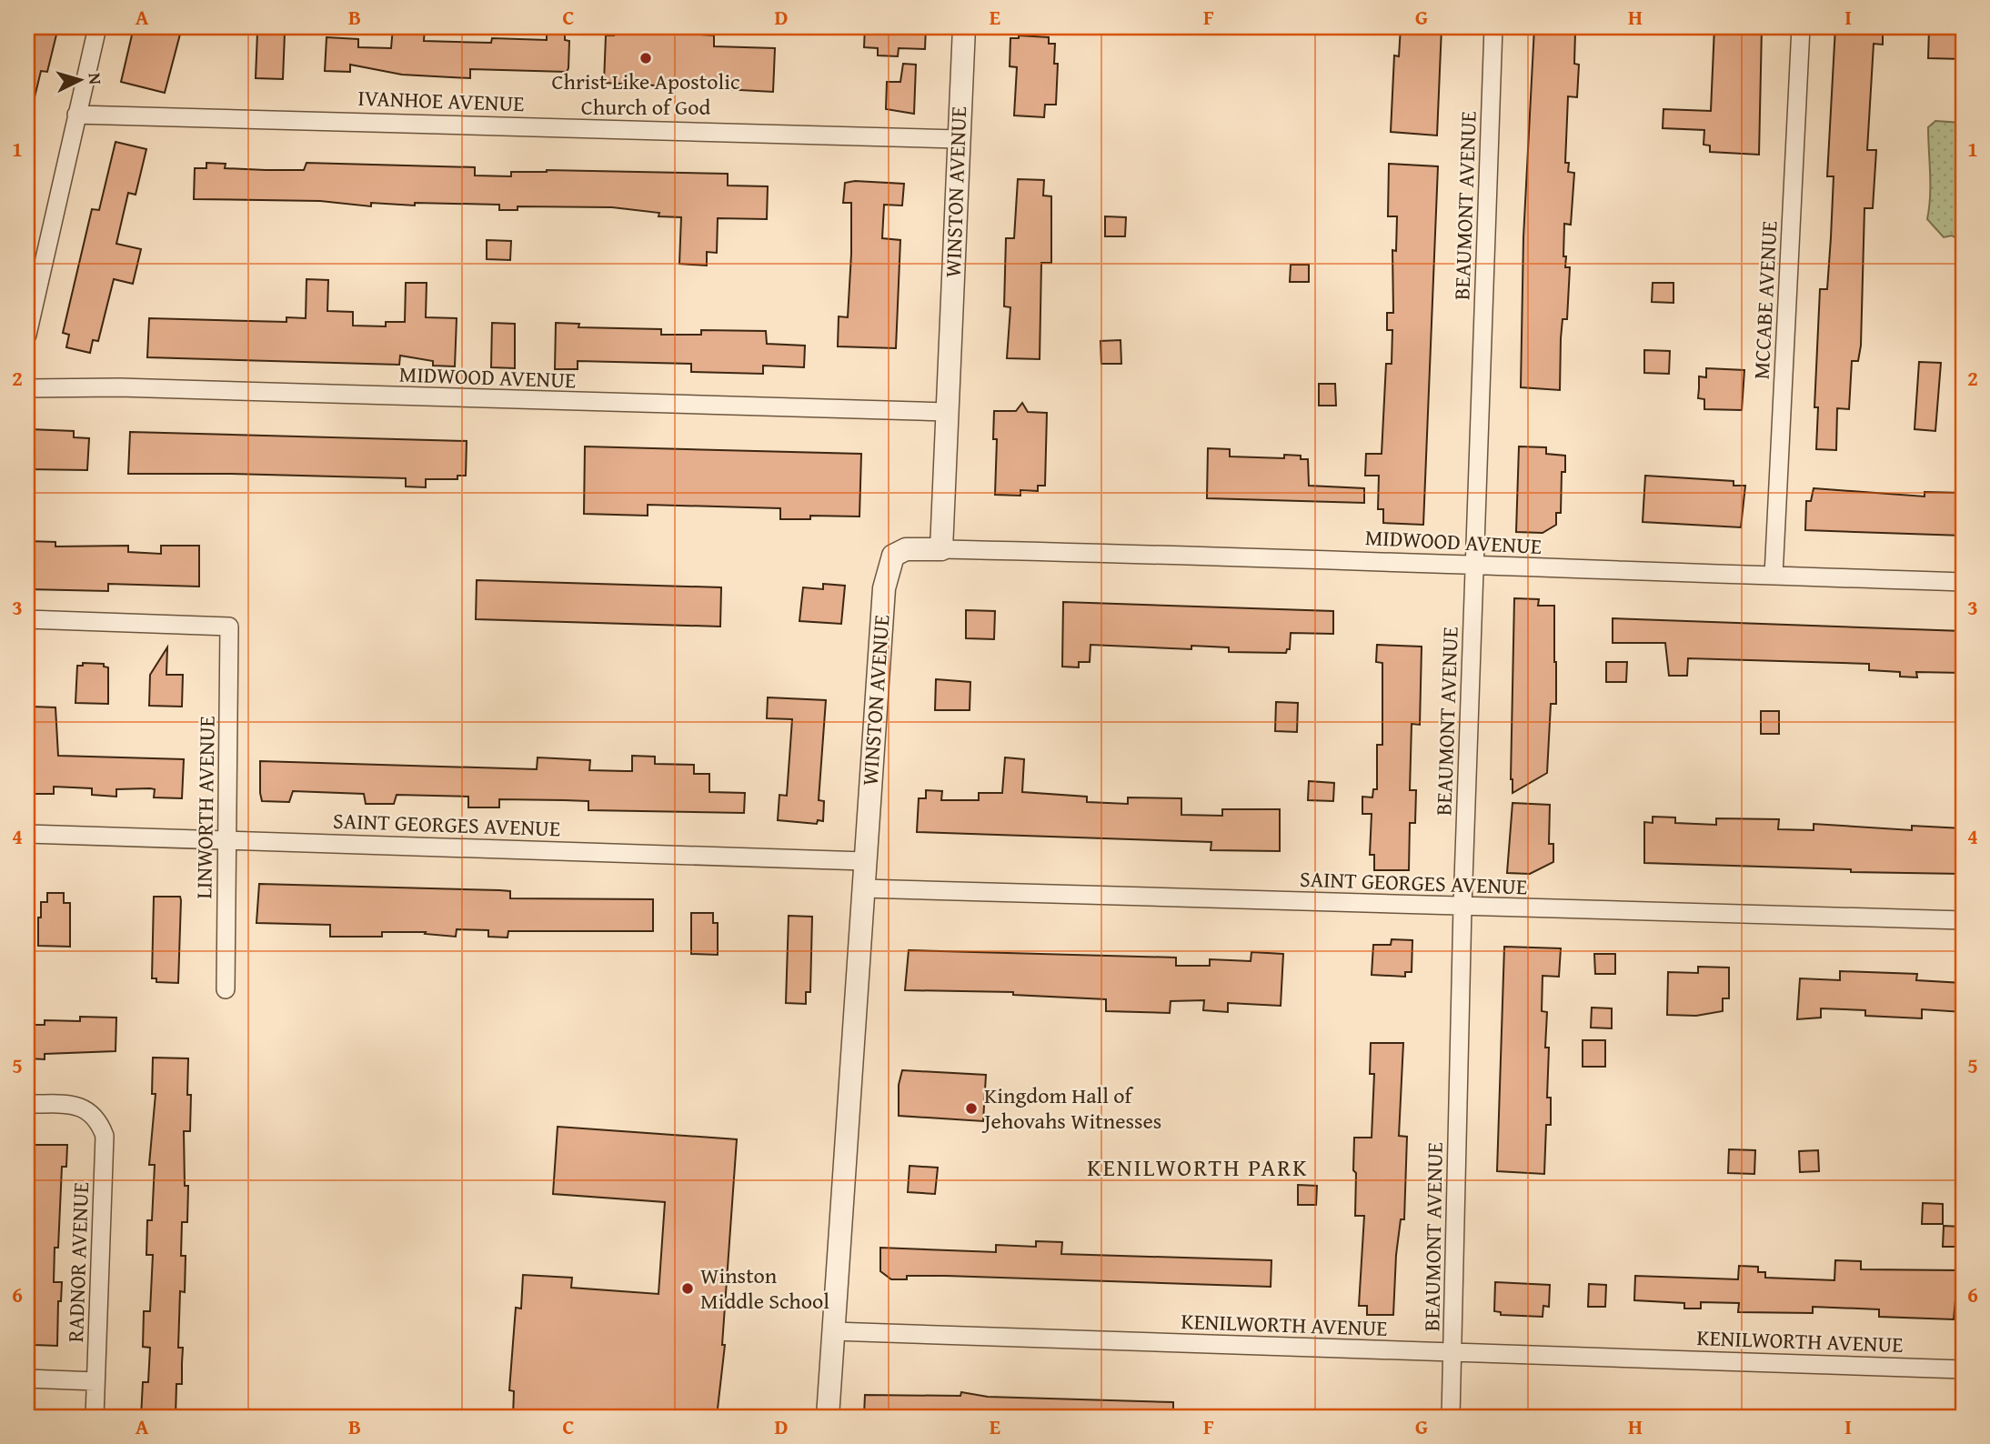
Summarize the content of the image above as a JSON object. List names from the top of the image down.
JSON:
{
  "streets": {
    "street": [
      "IVANHOE AVENUE",
      "WINSTON AVENUE",
      "BEAUMONT AVENUE",
      "MCCABE AVENUE",
      "MIDWOOD AVENUE",
      "LINWORTH AVENUE",
      "SAINT GEORGES AVENUE",
      "RADNOR AVENUE",
      "KENILWORTH AVENUE"
    ]
  },
  "crossings": [
    ["IVANHOE AVENUE", "WINSTON AVENUE"],
    ["WINSTON AVENUE", "MIDWOOD AVENUE"],
    ["WINSTON AVENUE", "SAINT GEORGES AVENUE"],
    ["WINSTON AVENUE", "KENILWORTH AVENUE"],
    ["BEAUMONT AVENUE", "MIDWOOD AVENUE"],
    ["BEAUMONT AVENUE", "SAINT GEORGES AVENUE"],
    ["BEAUMONT AVENUE", "KENILWORTH AVENUE"],
    ["MCCABE AVENUE", "MIDWOOD AVENUE"],
    ["LINWORTH AVENUE", "SAINT GEORGES AVENUE"]
  ],
  "districts": ["KENILWORTH PARK"],
  "places": ["Christ Like Apostolic Church of God", "Kingdom Hall of Jehovahs Witnesses", "Winston Middle School"],
  "north": "right",
  "grid": {
    "columns": [
      "A",
      "B",
      "C",
      "D",
      "E",
      "F",
      "G",
      "H",
      "I"
    ],
    "rows": [
      "1",
      "2",
      "3",
      "4",
      "5",
      "6"
    ]
  }
}
